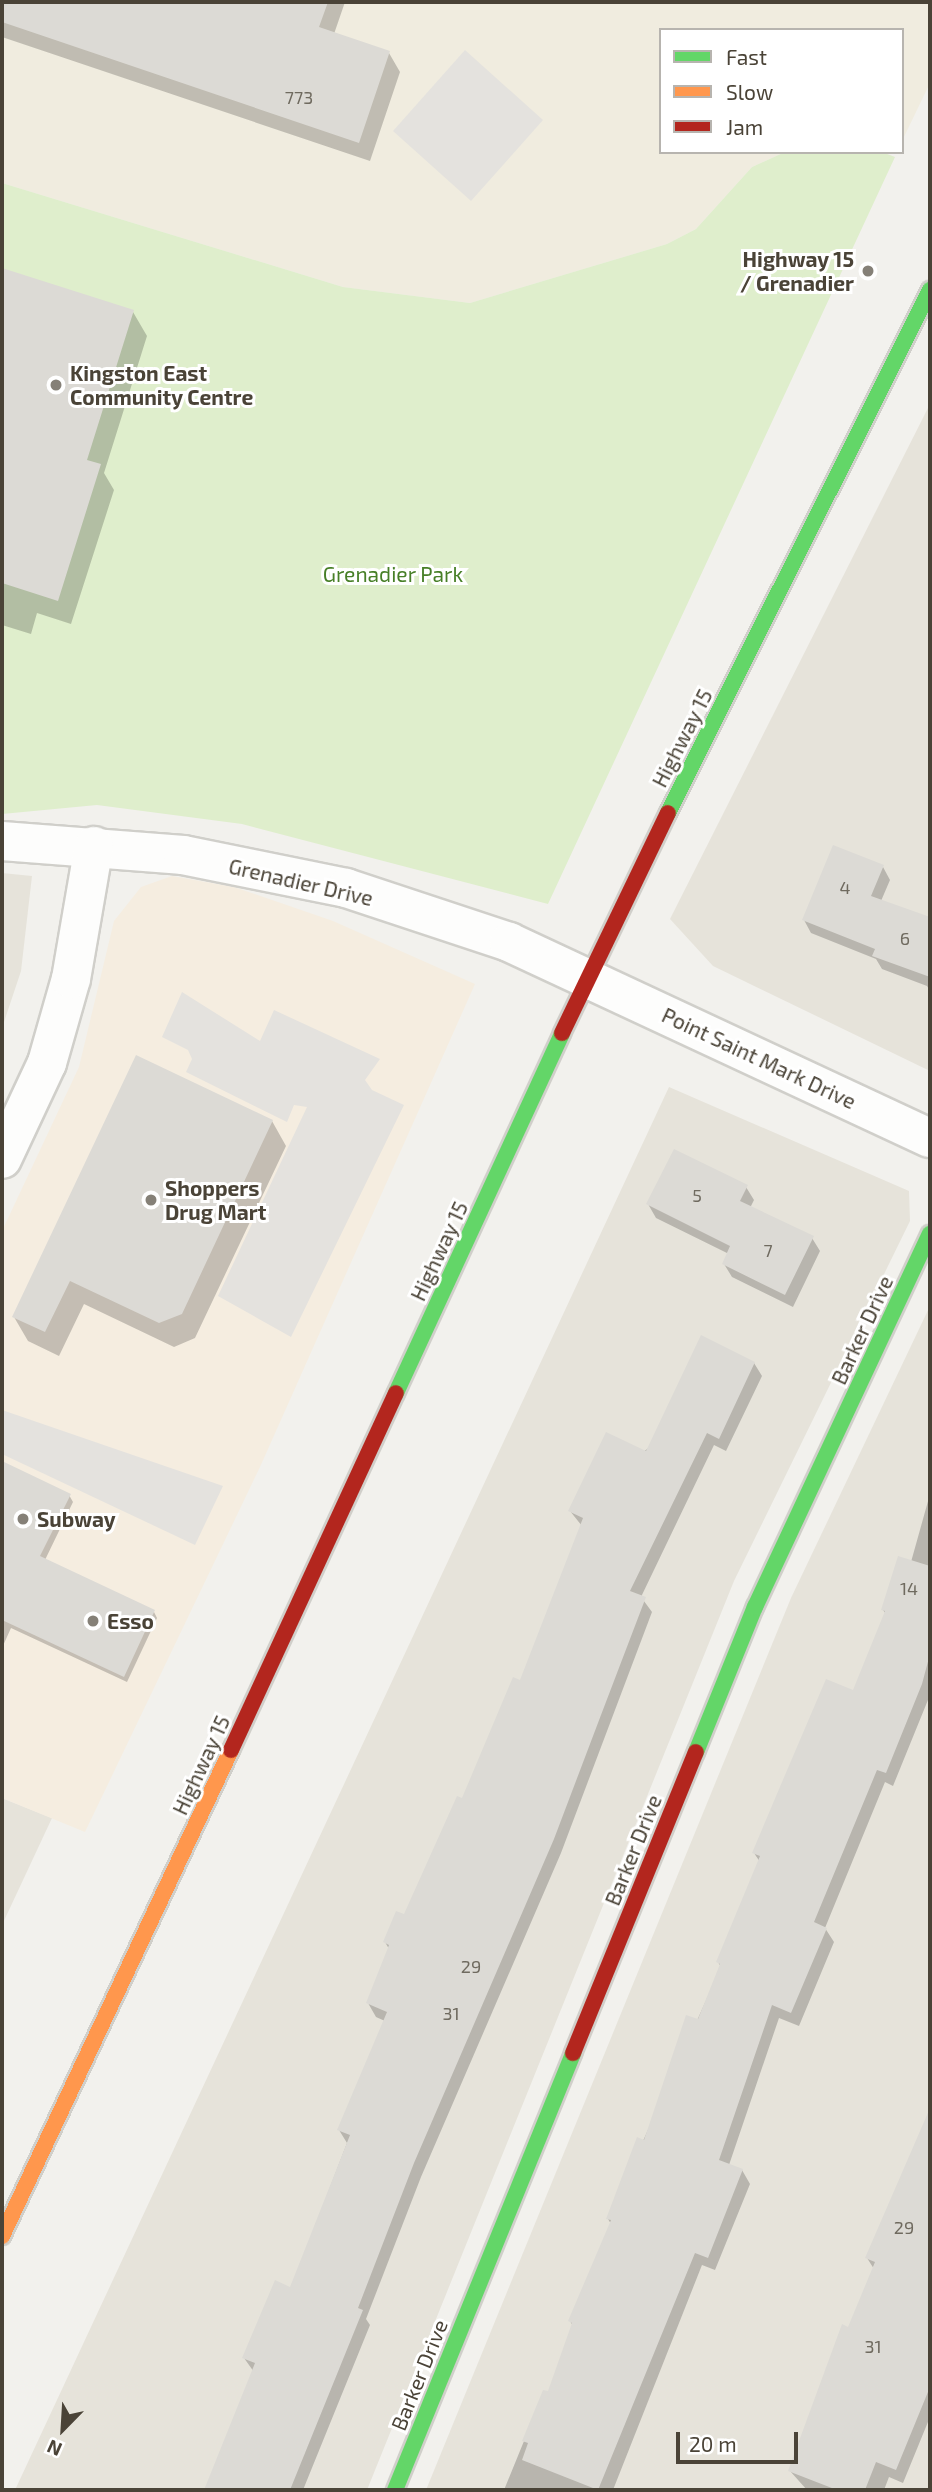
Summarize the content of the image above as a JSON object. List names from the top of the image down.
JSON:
{
  "streets": {
    "main road": ["Highway 15", "Barker Drive"],
    "street": ["Grenadier Drive", "Point Saint Mark Drive"]
  },
  "crossings": [
    ["Highway 15", "Grenadier Drive"],
    ["Highway 15", "Point Saint Mark Drive"],
    ["Grenadier Drive", "Point Saint Mark Drive"]
  ],
  "parks": ["Grenadier Park"],
  "places": [
    "Highway 15 / Grenadier",
    "Kingston East Community Centre",
    "Shoppers Drug Mart",
    "Subway",
    "Esso"
  ],
  "house_numbers": [
    "773",
    "4",
    "6",
    "5",
    "7",
    "14",
    "29",
    "31",
    "29",
    "31"
  ],
  "legend": ["Fast", "Slow", "Jam"],
  "scale_bar": "20 m",
  "north": "bottom left"
}
